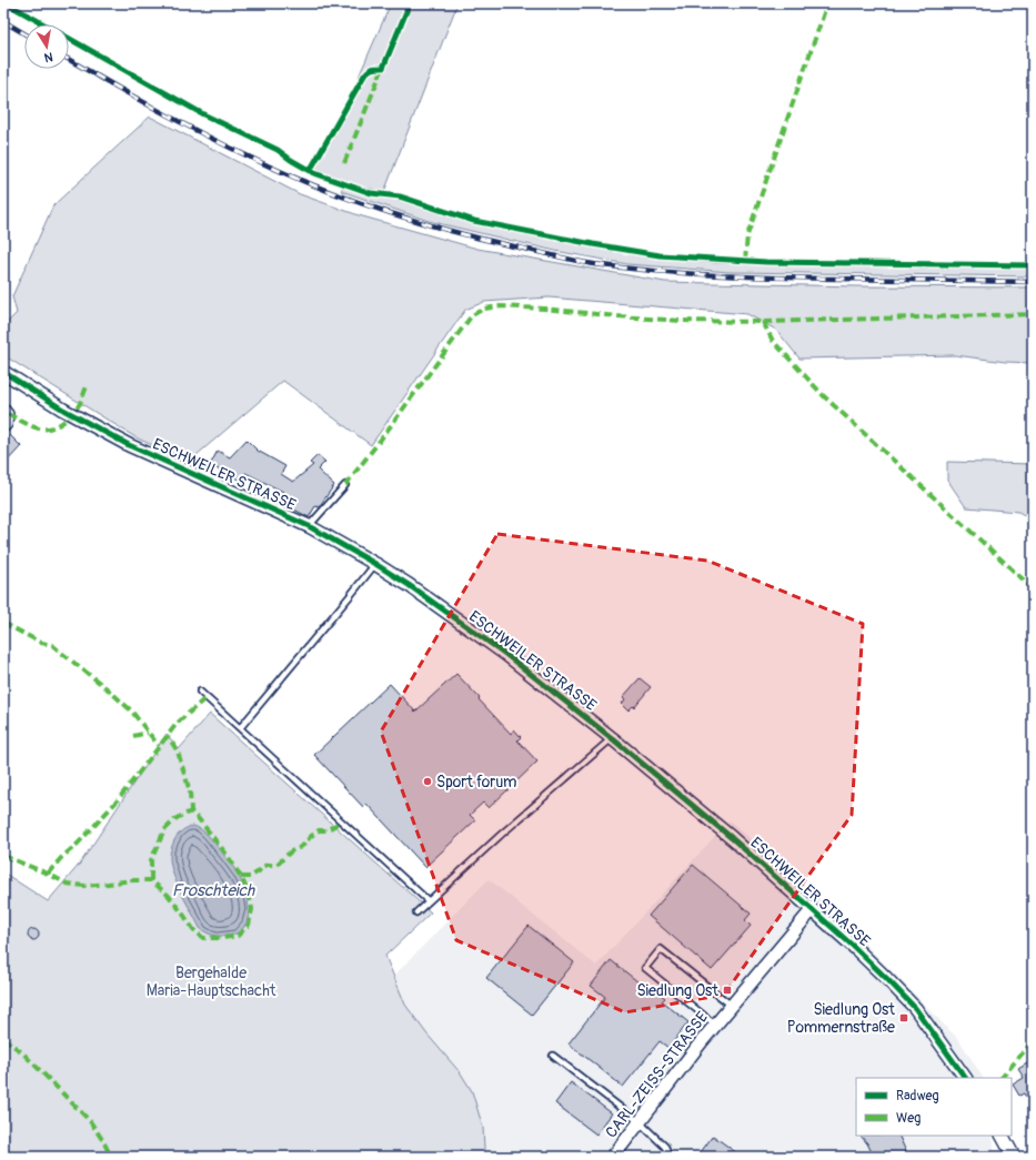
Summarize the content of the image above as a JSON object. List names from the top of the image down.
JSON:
{
  "streets": {
    "street": ["ESCHWEILER STRASSE", "CARL-ZEISS-STRASSE"]
  },
  "crossings": [
    ["ESCHWEILER STRASSE", "CARL-ZEISS-STRASSE"]
  ],
  "water": ["Froschteich"],
  "parks": ["Bergehalde Maria-Hauptschacht"],
  "places": {
    "other": ["Sport forum"],
    "transit": ["Siedlung Ost", "Siedlung Ost Pommernstraße"]
  },
  "legend": ["Radweg", "Weg"],
  "north": "bottom"
}
